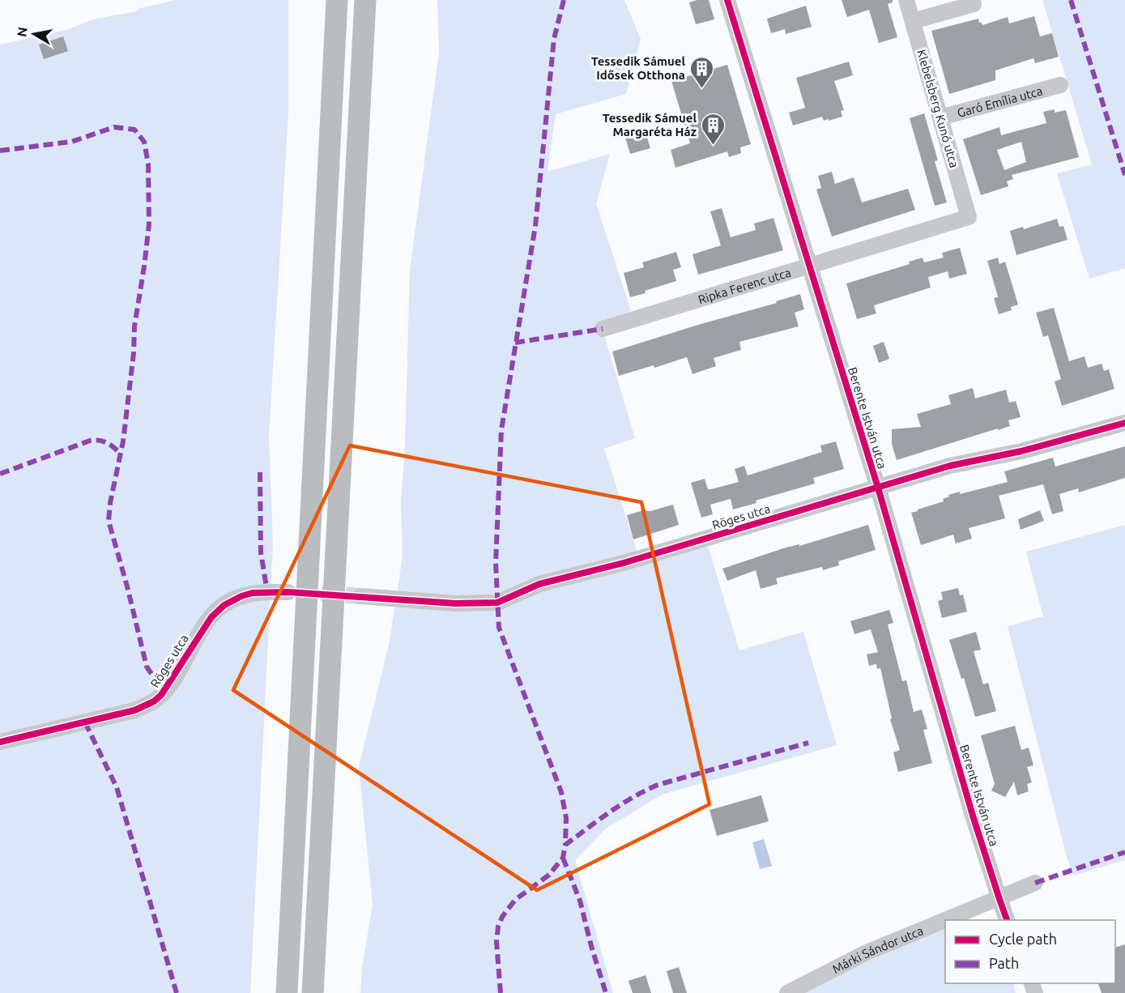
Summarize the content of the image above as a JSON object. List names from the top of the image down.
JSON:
{
  "streets": {
    "street": [
      "Garó Emília utca",
      "Klebelsberg Kunó utca",
      "Ripka Ferenc utca",
      "Berente István utca",
      "Röges utca",
      "Márki Sándor utca"
    ]
  },
  "crossings": [
    ["Garó Emília utca", "Klebelsberg Kunó utca"],
    ["Klebelsberg Kunó utca", "Ripka Ferenc utca"],
    ["Ripka Ferenc utca", "Berente István utca"],
    ["Berente István utca", "Röges utca"],
    ["Berente István utca", "Márki Sándor utca"]
  ],
  "places": {
    "building": ["Tessedik Sámuel Idősek Otthona", "Tessedik Sámuel Margaréta Ház"]
  },
  "legend": ["Cycle path", "Path"],
  "north": "left"
}
